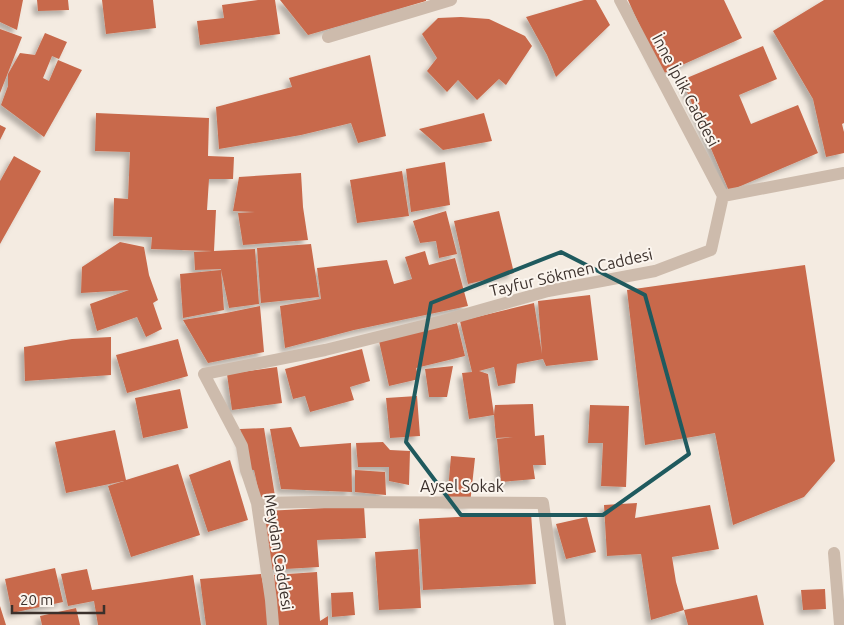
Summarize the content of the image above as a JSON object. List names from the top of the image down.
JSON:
{
  "streets": {
    "street": [
      "İnne İplik Caddesi",
      "Tayfur Sökmen Caddesi",
      "Aysel Sokak",
      "Meydan Caddesi"
    ]
  },
  "crossings": [
    ["İnne İplik Caddesi", "Tayfur Sökmen Caddesi"],
    ["Tayfur Sökmen Caddesi", "Meydan Caddesi"],
    ["Aysel Sokak", "Meydan Caddesi"]
  ],
  "scale_bar": "20 m"
}
